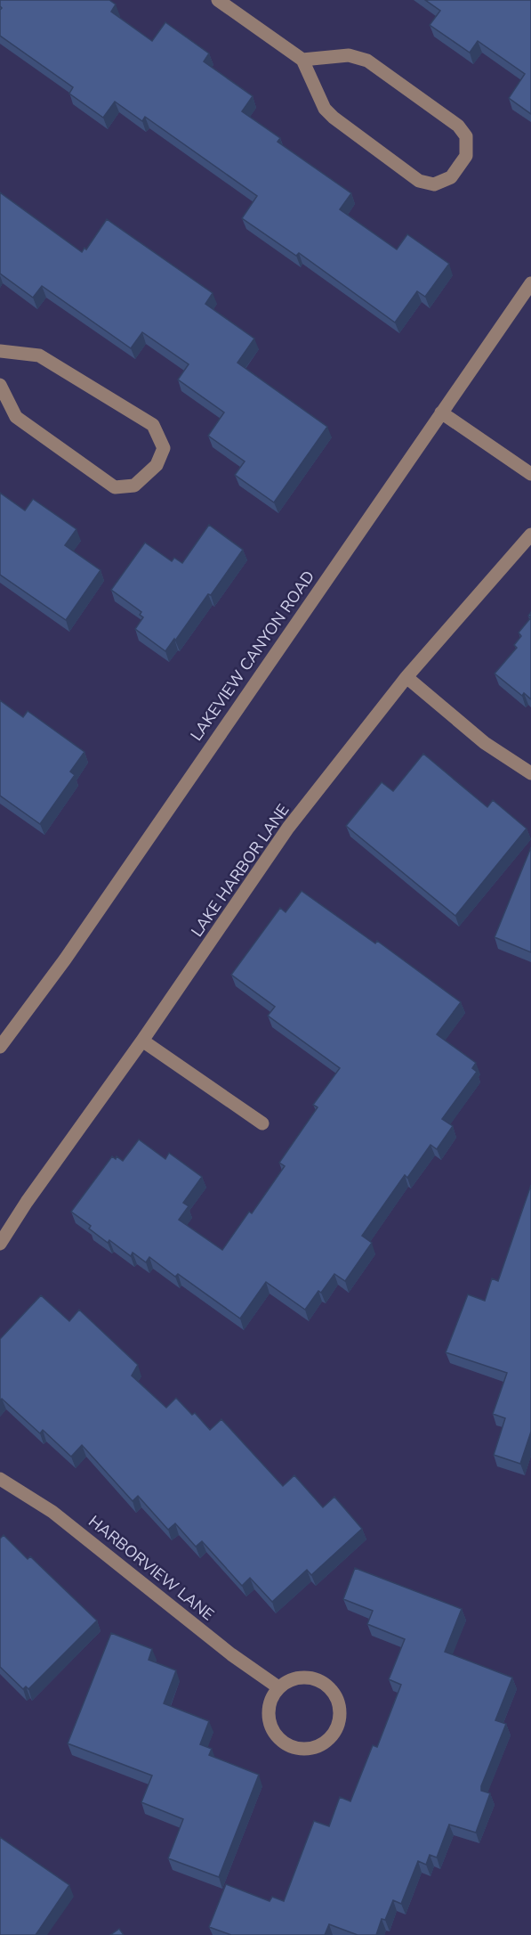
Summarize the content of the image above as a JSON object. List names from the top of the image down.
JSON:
{
  "streets": {
    "street": ["LAKEVIEW CANYON ROAD", "LAKE HARBOR LANE", "HARBORVIEW LANE"]
  }
}
